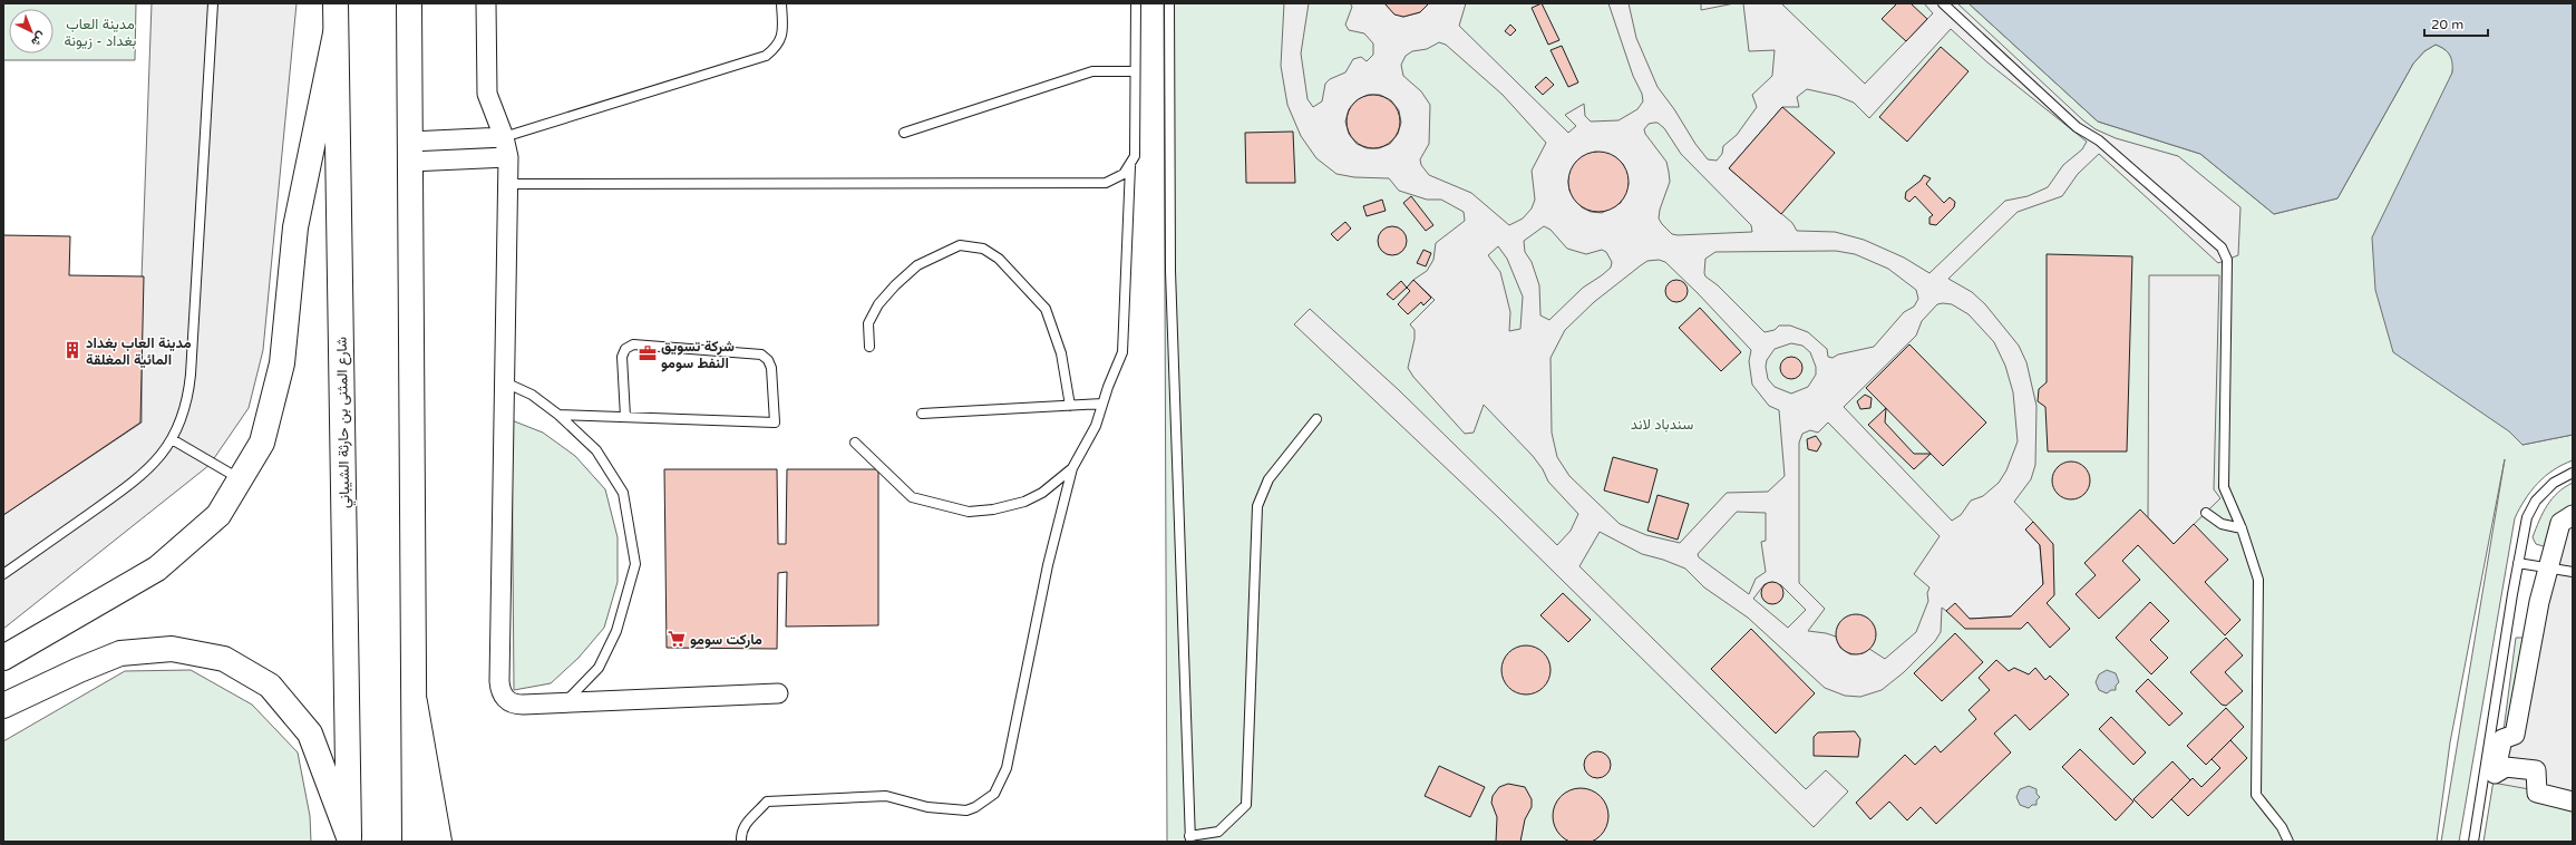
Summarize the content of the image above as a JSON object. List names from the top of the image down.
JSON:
{
  "streets": {
    "main road": ["شارع المثنى بن حارثة الشيباني"]
  },
  "parks": ["مدينة العاب بغداد - زيونة", "سندباد لاند"],
  "places": {
    "building": ["مدينة العاب بغداد المائية المغلقة"],
    "office": ["شركة تسويق النفط سومو"],
    "supermarket": ["ماركت سومو"]
  },
  "scale_bar": "20 m",
  "north": "bottom right"
}
